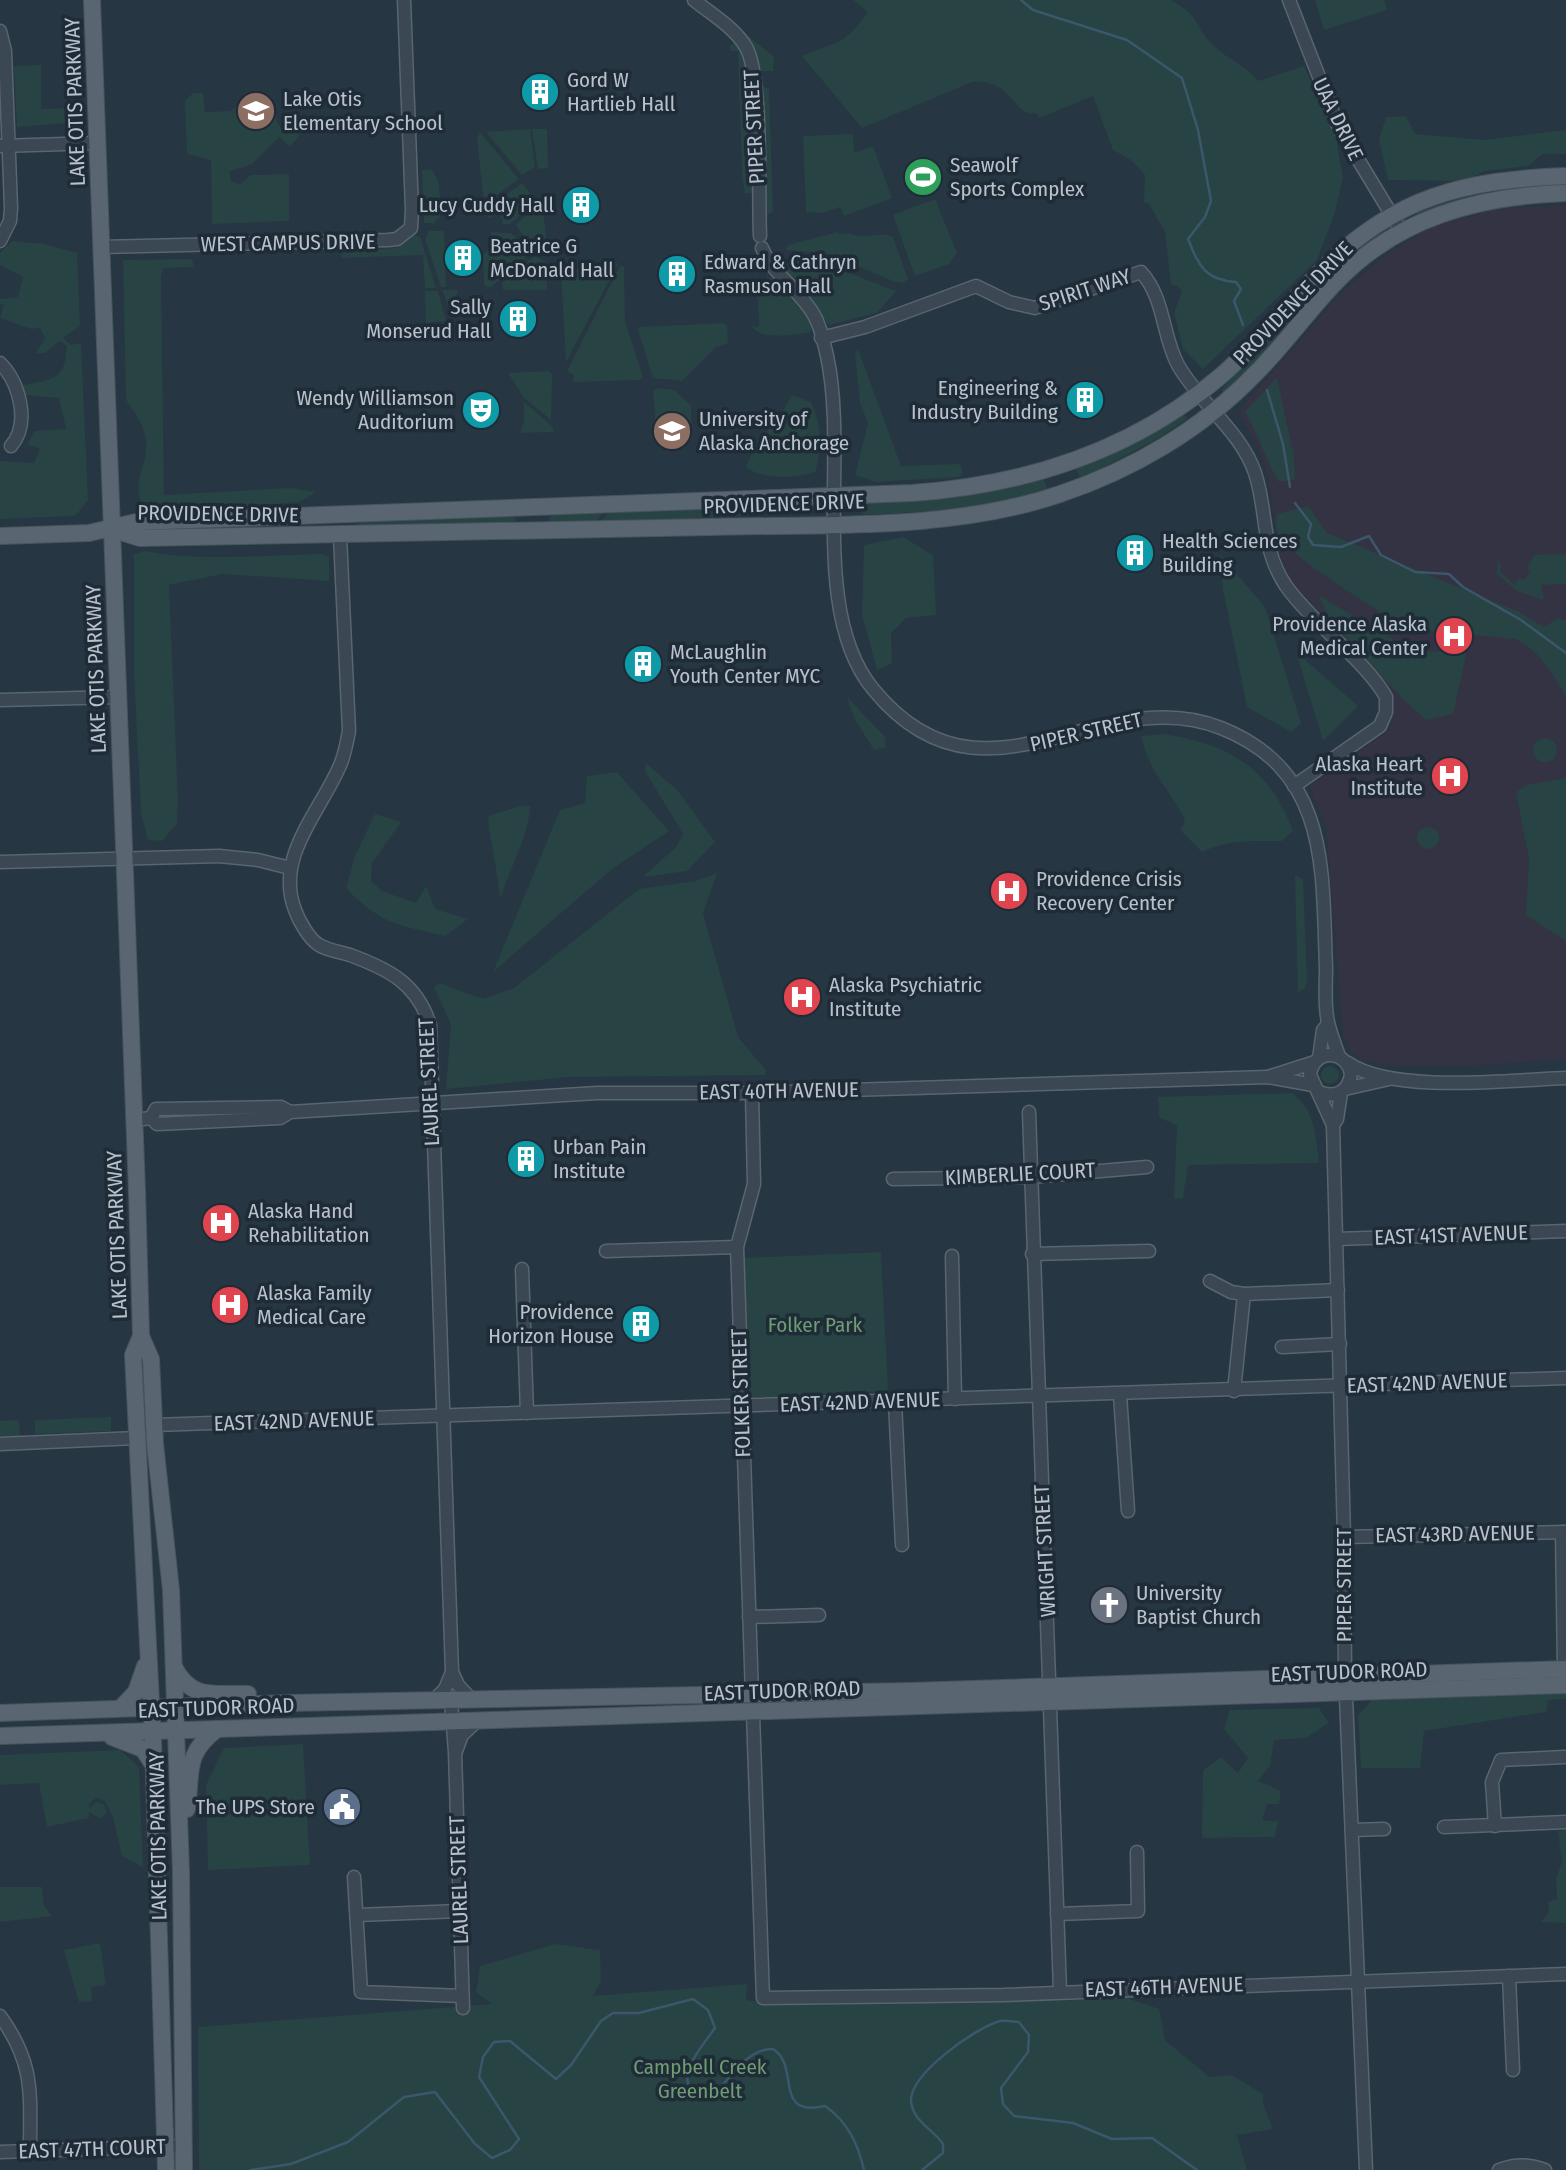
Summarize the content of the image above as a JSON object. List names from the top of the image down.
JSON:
{
  "streets": {
    "main road": ["LAKE OTIS PARKWAY", "PROVIDENCE DRIVE", "EAST TUDOR ROAD"],
    "street": [
      "UAA DRIVE",
      "PIPER STREET",
      "WEST CAMPUS DRIVE",
      "SPIRIT WAY",
      "LAUREL STREET",
      "EAST 40TH AVENUE",
      "KIMBERLIE COURT",
      "EAST 41ST AVENUE",
      "EAST 42ND AVENUE",
      "FOLKER STREET",
      "EAST 43RD AVENUE",
      "WRIGHT STREET",
      "EAST 46TH AVENUE",
      "EAST 47TH COURT"
    ]
  },
  "crossings": [
    ["LAKE OTIS PARKWAY", "WEST CAMPUS DRIVE"],
    ["LAKE OTIS PARKWAY", "PROVIDENCE DRIVE"],
    ["LAKE OTIS PARKWAY", "EAST 40TH AVENUE"],
    ["LAKE OTIS PARKWAY", "EAST 42ND AVENUE"],
    ["LAKE OTIS PARKWAY", "EAST TUDOR ROAD"],
    ["LAKE OTIS PARKWAY", "EAST 47TH COURT"],
    ["UAA DRIVE", "PROVIDENCE DRIVE"],
    ["PIPER STREET", "SPIRIT WAY"],
    ["PIPER STREET", "PROVIDENCE DRIVE"],
    ["PIPER STREET", "EAST 40TH AVENUE"],
    ["PIPER STREET", "EAST 41ST AVENUE"],
    ["PIPER STREET", "EAST 42ND AVENUE"],
    ["PIPER STREET", "EAST 43RD AVENUE"],
    ["PIPER STREET", "EAST TUDOR ROAD"],
    ["PIPER STREET", "EAST 46TH AVENUE"],
    ["SPIRIT WAY", "PROVIDENCE DRIVE"],
    ["PROVIDENCE DRIVE", "LAUREL STREET"],
    ["LAUREL STREET", "EAST 40TH AVENUE"],
    ["LAUREL STREET", "EAST 42ND AVENUE"],
    ["LAUREL STREET", "EAST TUDOR ROAD"],
    ["EAST 40TH AVENUE", "FOLKER STREET"],
    ["KIMBERLIE COURT", "WRIGHT STREET"],
    ["EAST 42ND AVENUE", "FOLKER STREET"],
    ["EAST 42ND AVENUE", "WRIGHT STREET"],
    ["FOLKER STREET", "EAST TUDOR ROAD"],
    ["WRIGHT STREET", "EAST TUDOR ROAD"],
    ["WRIGHT STREET", "EAST 46TH AVENUE"],
    ["EAST TUDOR ROAD", "EAST 46TH AVENUE"]
  ],
  "parks": ["Folker Park", "Campbell Creek Greenbelt"],
  "places": {
    "building": [
      "Gord W Hartlieb Hall",
      "Lucy Cuddy Hall",
      "Beatrice G McDonald Hall",
      "Edward & Cathryn Rasmuson Hall",
      "Sally Monserud Hall",
      "Engineering & Industry Building",
      "Health Sciences Building",
      "McLaughlin Youth Center MYC",
      "Urban Pain Institute",
      "Providence Horizon House"
    ],
    "school or university": ["Lake Otis Elementary School", "University of Alaska Anchorage"],
    "sports": ["Seawolf Sports Complex"],
    "theatre": ["Wendy Williamson Auditorium"],
    "hospital": [
      "Providence Alaska Medical Center",
      "Alaska Heart Institute",
      "Providence Crisis Recovery Center",
      "Alaska Psychiatric Institute",
      "Alaska Hand Rehabilitation",
      "Alaska Family Medical Care"
    ],
    "church": ["University Baptist Church"],
    "public building": ["The UPS Store"]
  }
}
